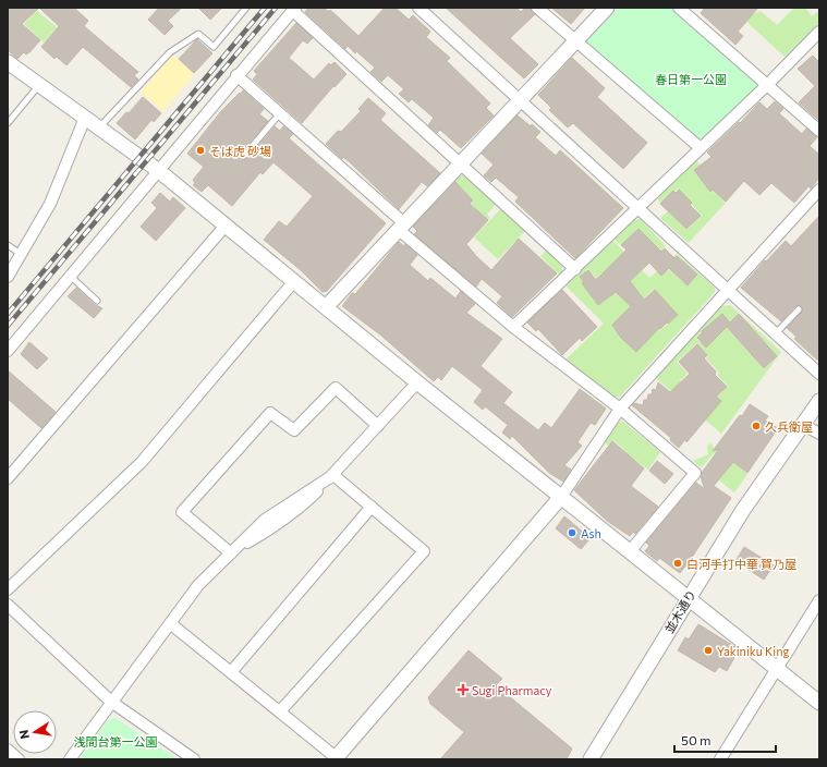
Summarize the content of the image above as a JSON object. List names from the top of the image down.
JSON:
{
  "streets": {
    "street": ["並木通り"]
  },
  "parks": ["春日第一公園", "浅間台第一公園"],
  "places": {
    "other": [
      "そば虎 砂場",
      "久兵衛屋",
      "Ash",
      "白河手打中華 賀乃屋",
      "Yakiniku King"
    ],
    "health": ["Sugi Pharmacy"]
  },
  "scale_bar": "50 m",
  "north": "left"
}
